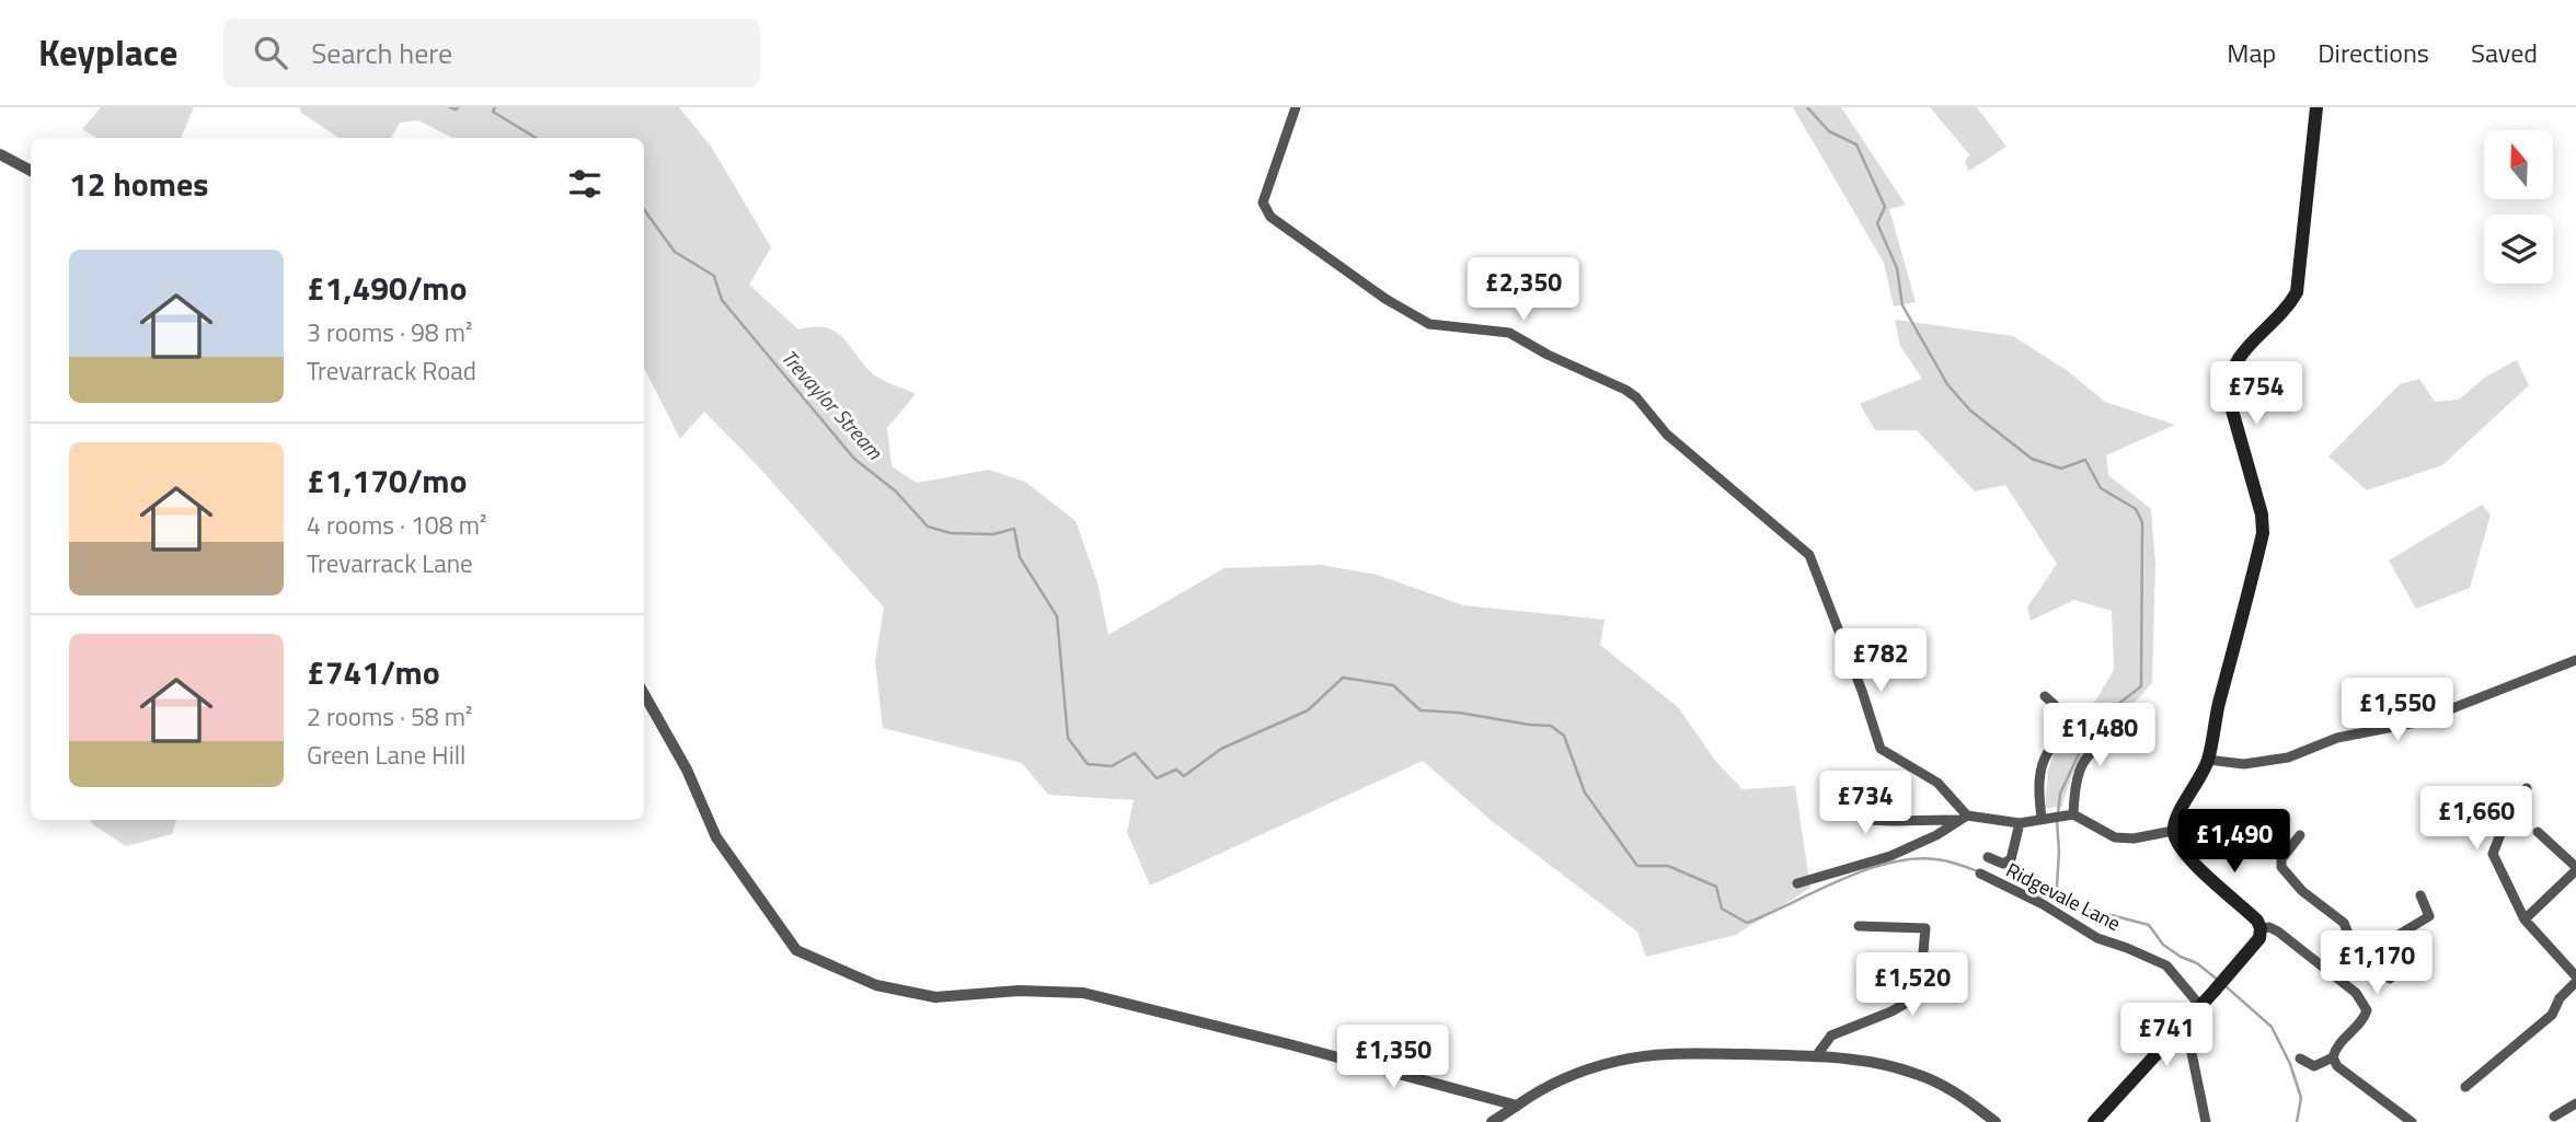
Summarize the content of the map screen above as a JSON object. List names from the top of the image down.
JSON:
{
  "streets": {
    "street": ["Ridgevale Lane"]
  },
  "water": ["Trevaylor Stream"],
  "north": "top",
  "page": {
    "header": "Keyplace",
    "search": "Search here",
    "nav": ["Map", "Directions", "Saved"],
    "heading": "12 homes",
    "list": [
      {
        "name": "£1,490/mo",
        "note": "3 rooms · 98 m² · Trevarrack Road"
      },
      {
        "name": "£1,170/mo",
        "note": "4 rooms · 108 m² · Trevarrack Lane"
      },
      {
        "name": "£741/mo",
        "note": "2 rooms · 58 m² · Green Lane Hill"
      }
    ],
    "price": [
      "£2,350",
      "£754",
      "£782",
      "£1,550",
      "£1,480",
      "£734",
      "£1,660",
      "£1,490",
      "£1,170",
      "£1,520",
      "£741",
      "£1,350"
    ]
  }
}
